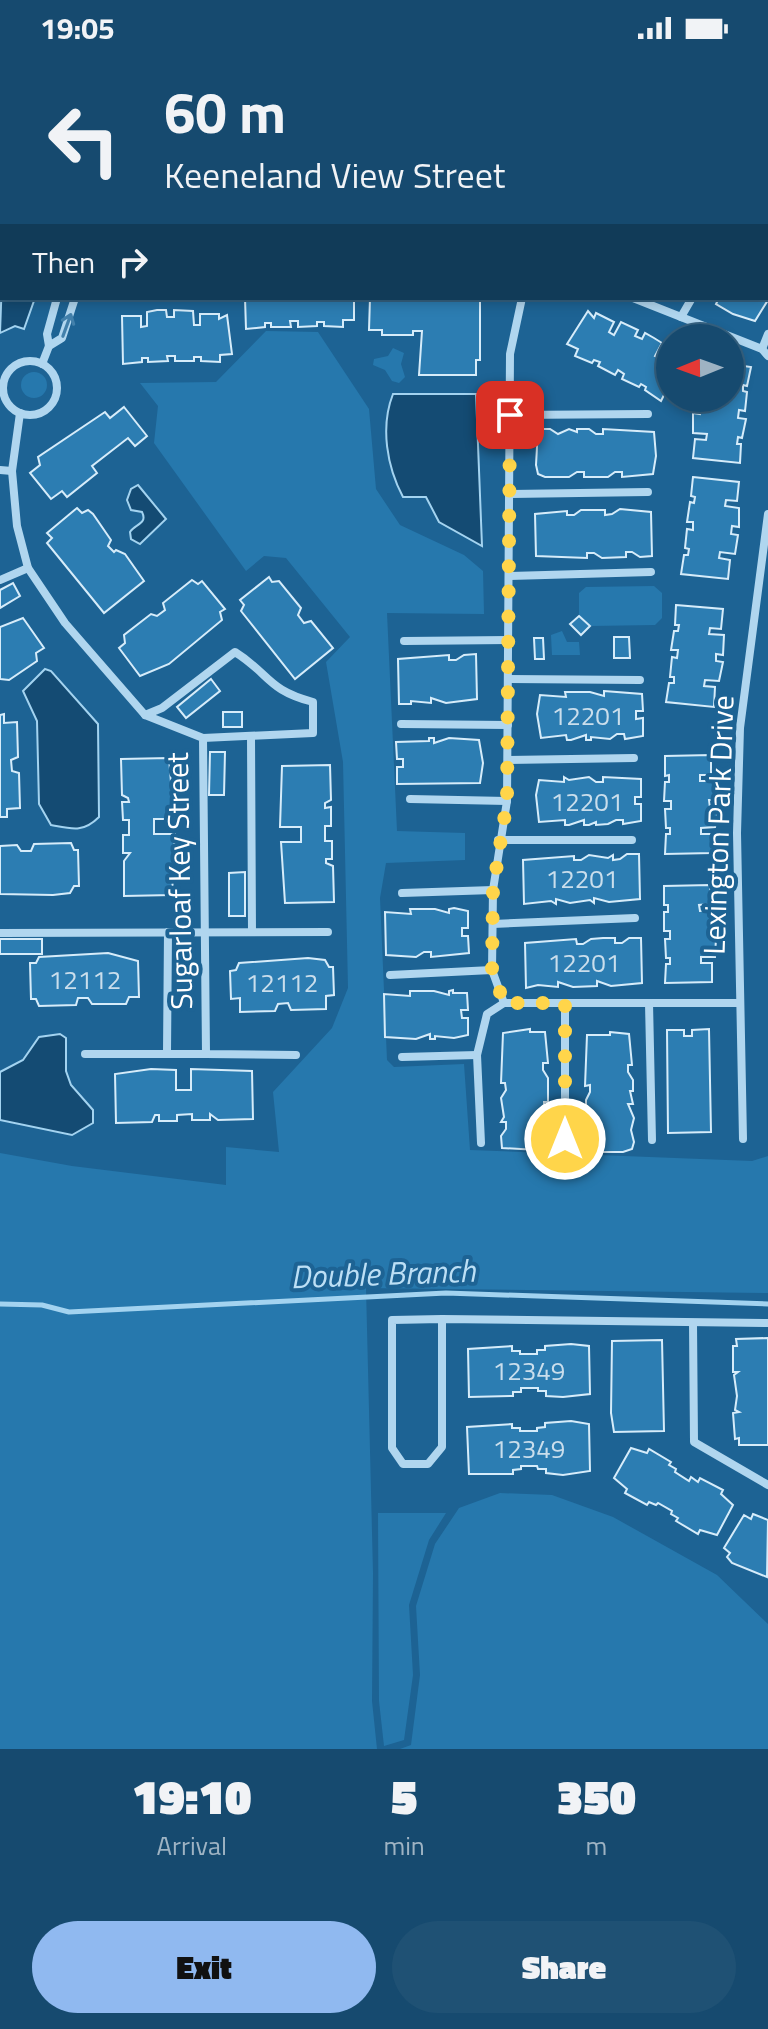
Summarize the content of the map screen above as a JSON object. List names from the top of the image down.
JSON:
{
  "streets": {
    "street": ["Lexington Park Drive", "Sugarloaf Key Street"]
  },
  "water": ["Double Branch"],
  "house_numbers": [
    "12201",
    "12201",
    "12201",
    "12201",
    "12112",
    "12112",
    "12349",
    "12349"
  ],
  "north": "left",
  "page": {
    "status": "19:05",
    "turn": ["60 m", "Keeneland View Street"],
    "then": "Then",
    "eta": [
      "19:10",
      "Arrival",
      "5",
      "min",
      "350",
      "m"
    ],
    "buttons": ["Exit", "Share"]
  }
}
